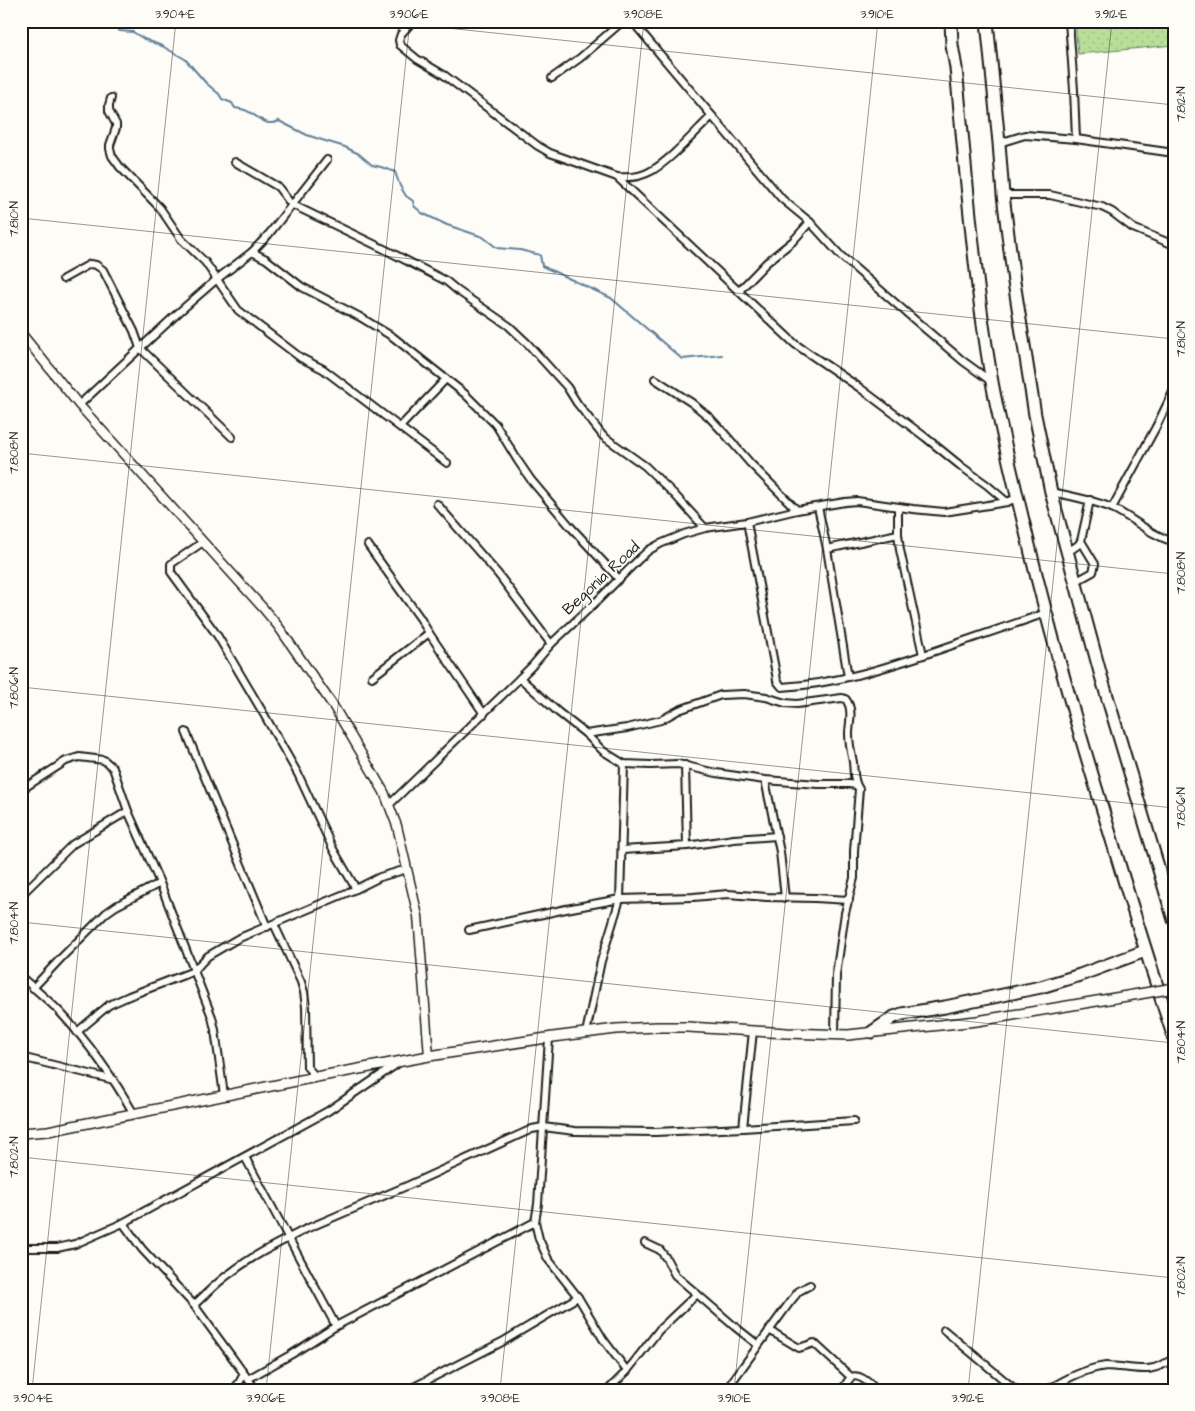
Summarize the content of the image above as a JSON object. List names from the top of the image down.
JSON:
{
  "streets": {
    "street": ["Begonia Road"]
  },
  "coordinates": [
    "3.904°E",
    "3.906°E",
    "3.908°E",
    "3.910°E",
    "3.912°E",
    "7.812°N",
    "7.810°N",
    "7.808°N",
    "7.806°N",
    "7.804°N",
    "7.802°N"
  ]
}
